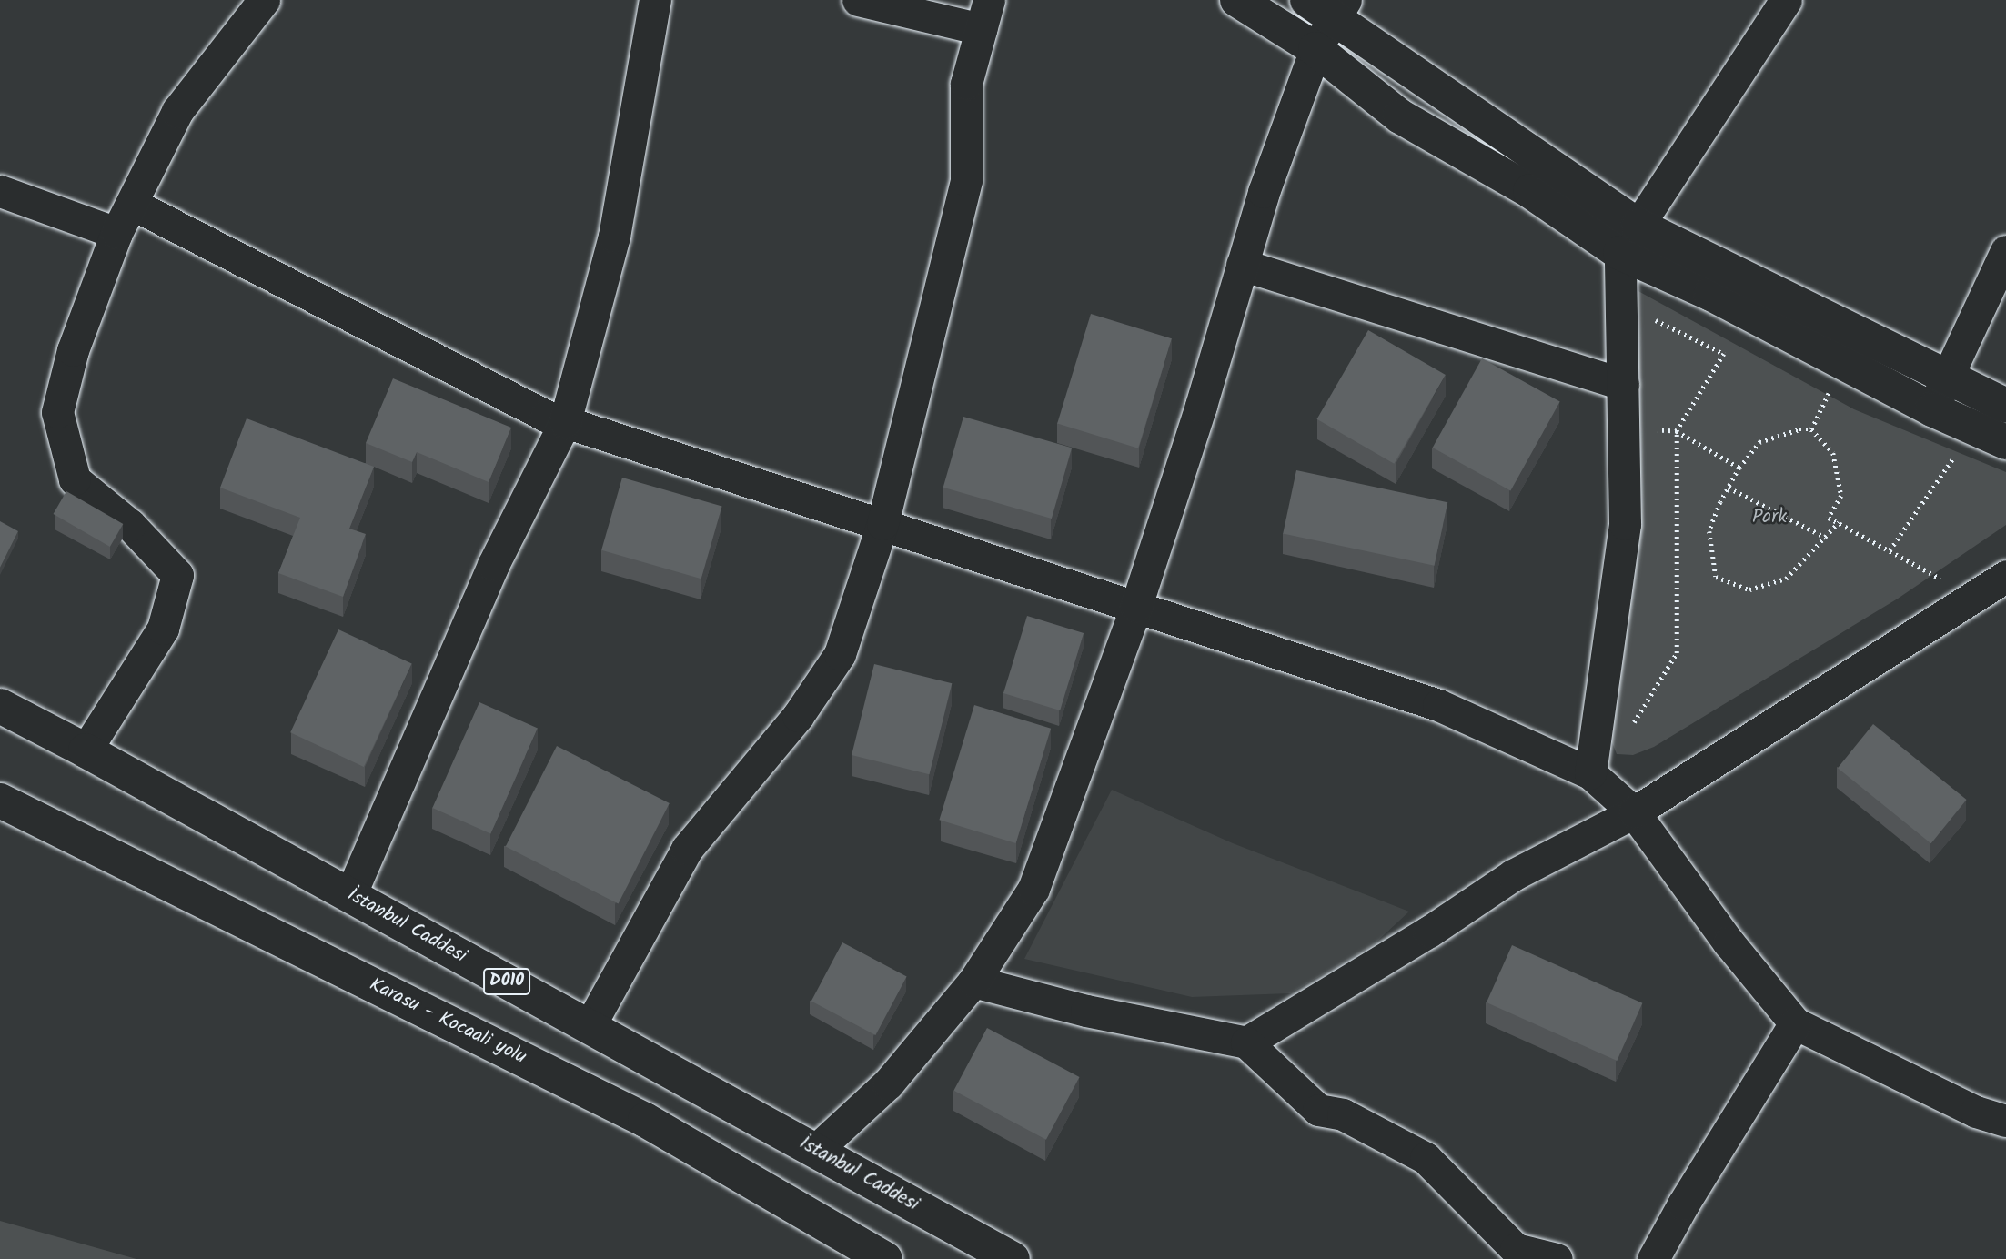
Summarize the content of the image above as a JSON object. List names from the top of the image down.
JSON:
{
  "streets": {
    "main road": ["İstanbul Caddesi", "D010", "Karasu - Kocaali yolu"]
  },
  "parks": ["Park"]
}
